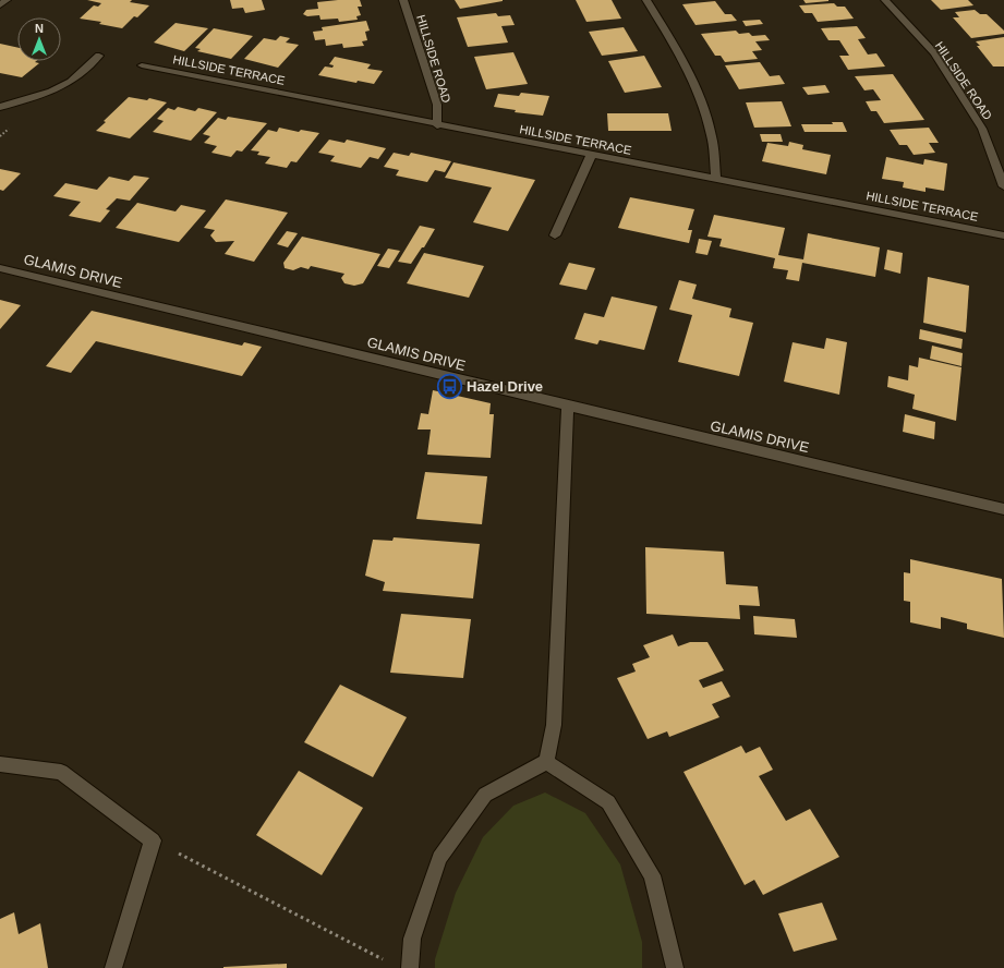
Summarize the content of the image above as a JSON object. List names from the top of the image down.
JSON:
{
  "streets": {
    "street": ["HILLSIDE ROAD", "HILLSIDE TERRACE", "GLAMIS DRIVE"]
  },
  "crossings": [
    ["HILLSIDE ROAD", "HILLSIDE TERRACE"]
  ],
  "places": {
    "bus stop": ["Hazel Drive"]
  },
  "north": "top"
}
